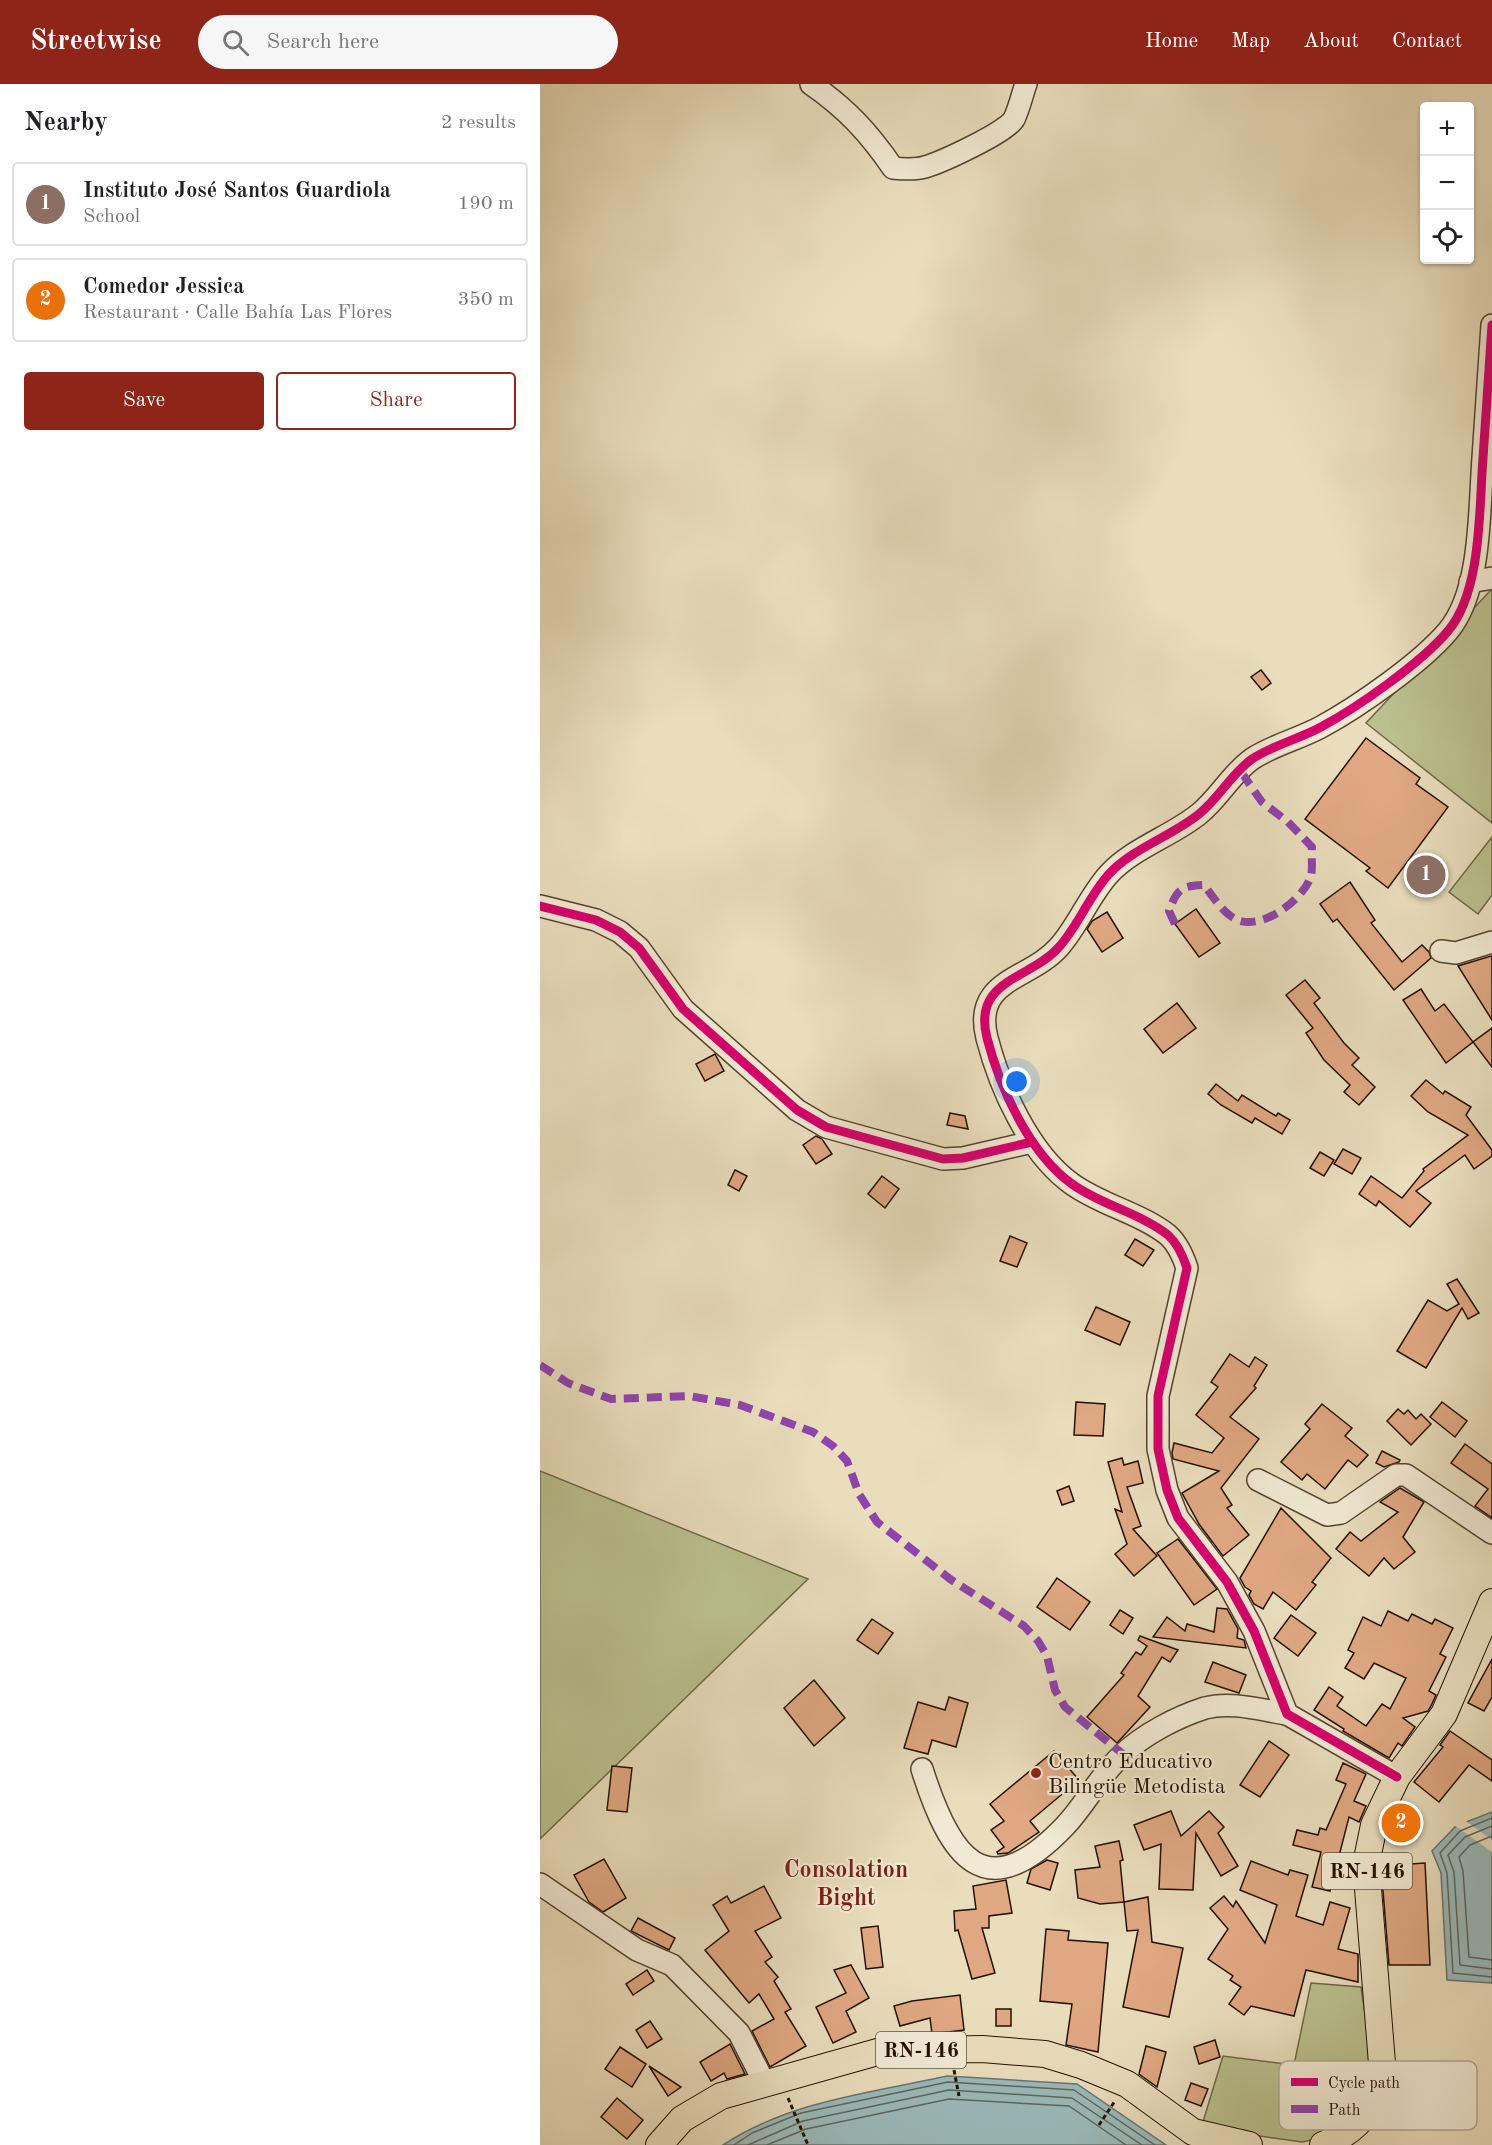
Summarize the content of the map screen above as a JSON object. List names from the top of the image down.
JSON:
{
  "streets": {
    "main road": ["RN-146"]
  },
  "districts": ["Consolation Bight"],
  "places": ["Centro Educativo Bilingüe Metodista"],
  "legend": ["Cycle path", "Path"],
  "page": {
    "header": "Streetwise",
    "search": "Search here",
    "nav": [
      "Home",
      "Map",
      "About",
      "Contact"
    ],
    "heading": ["Nearby", "2 results"],
    "map_buttons": ["+", "−"],
    "list": [
      {
        "mark": "1",
        "name": "Instituto José Santos Guardiola",
        "note": "School",
        "value": "190 m"
      },
      {
        "mark": "2",
        "name": "Comedor Jessica",
        "note": "Restaurant · Calle Bahía Las Flores",
        "value": "350 m"
      }
    ],
    "buttons": ["Save", "Share"],
    "pins": ["1", "2"]
  }
}
